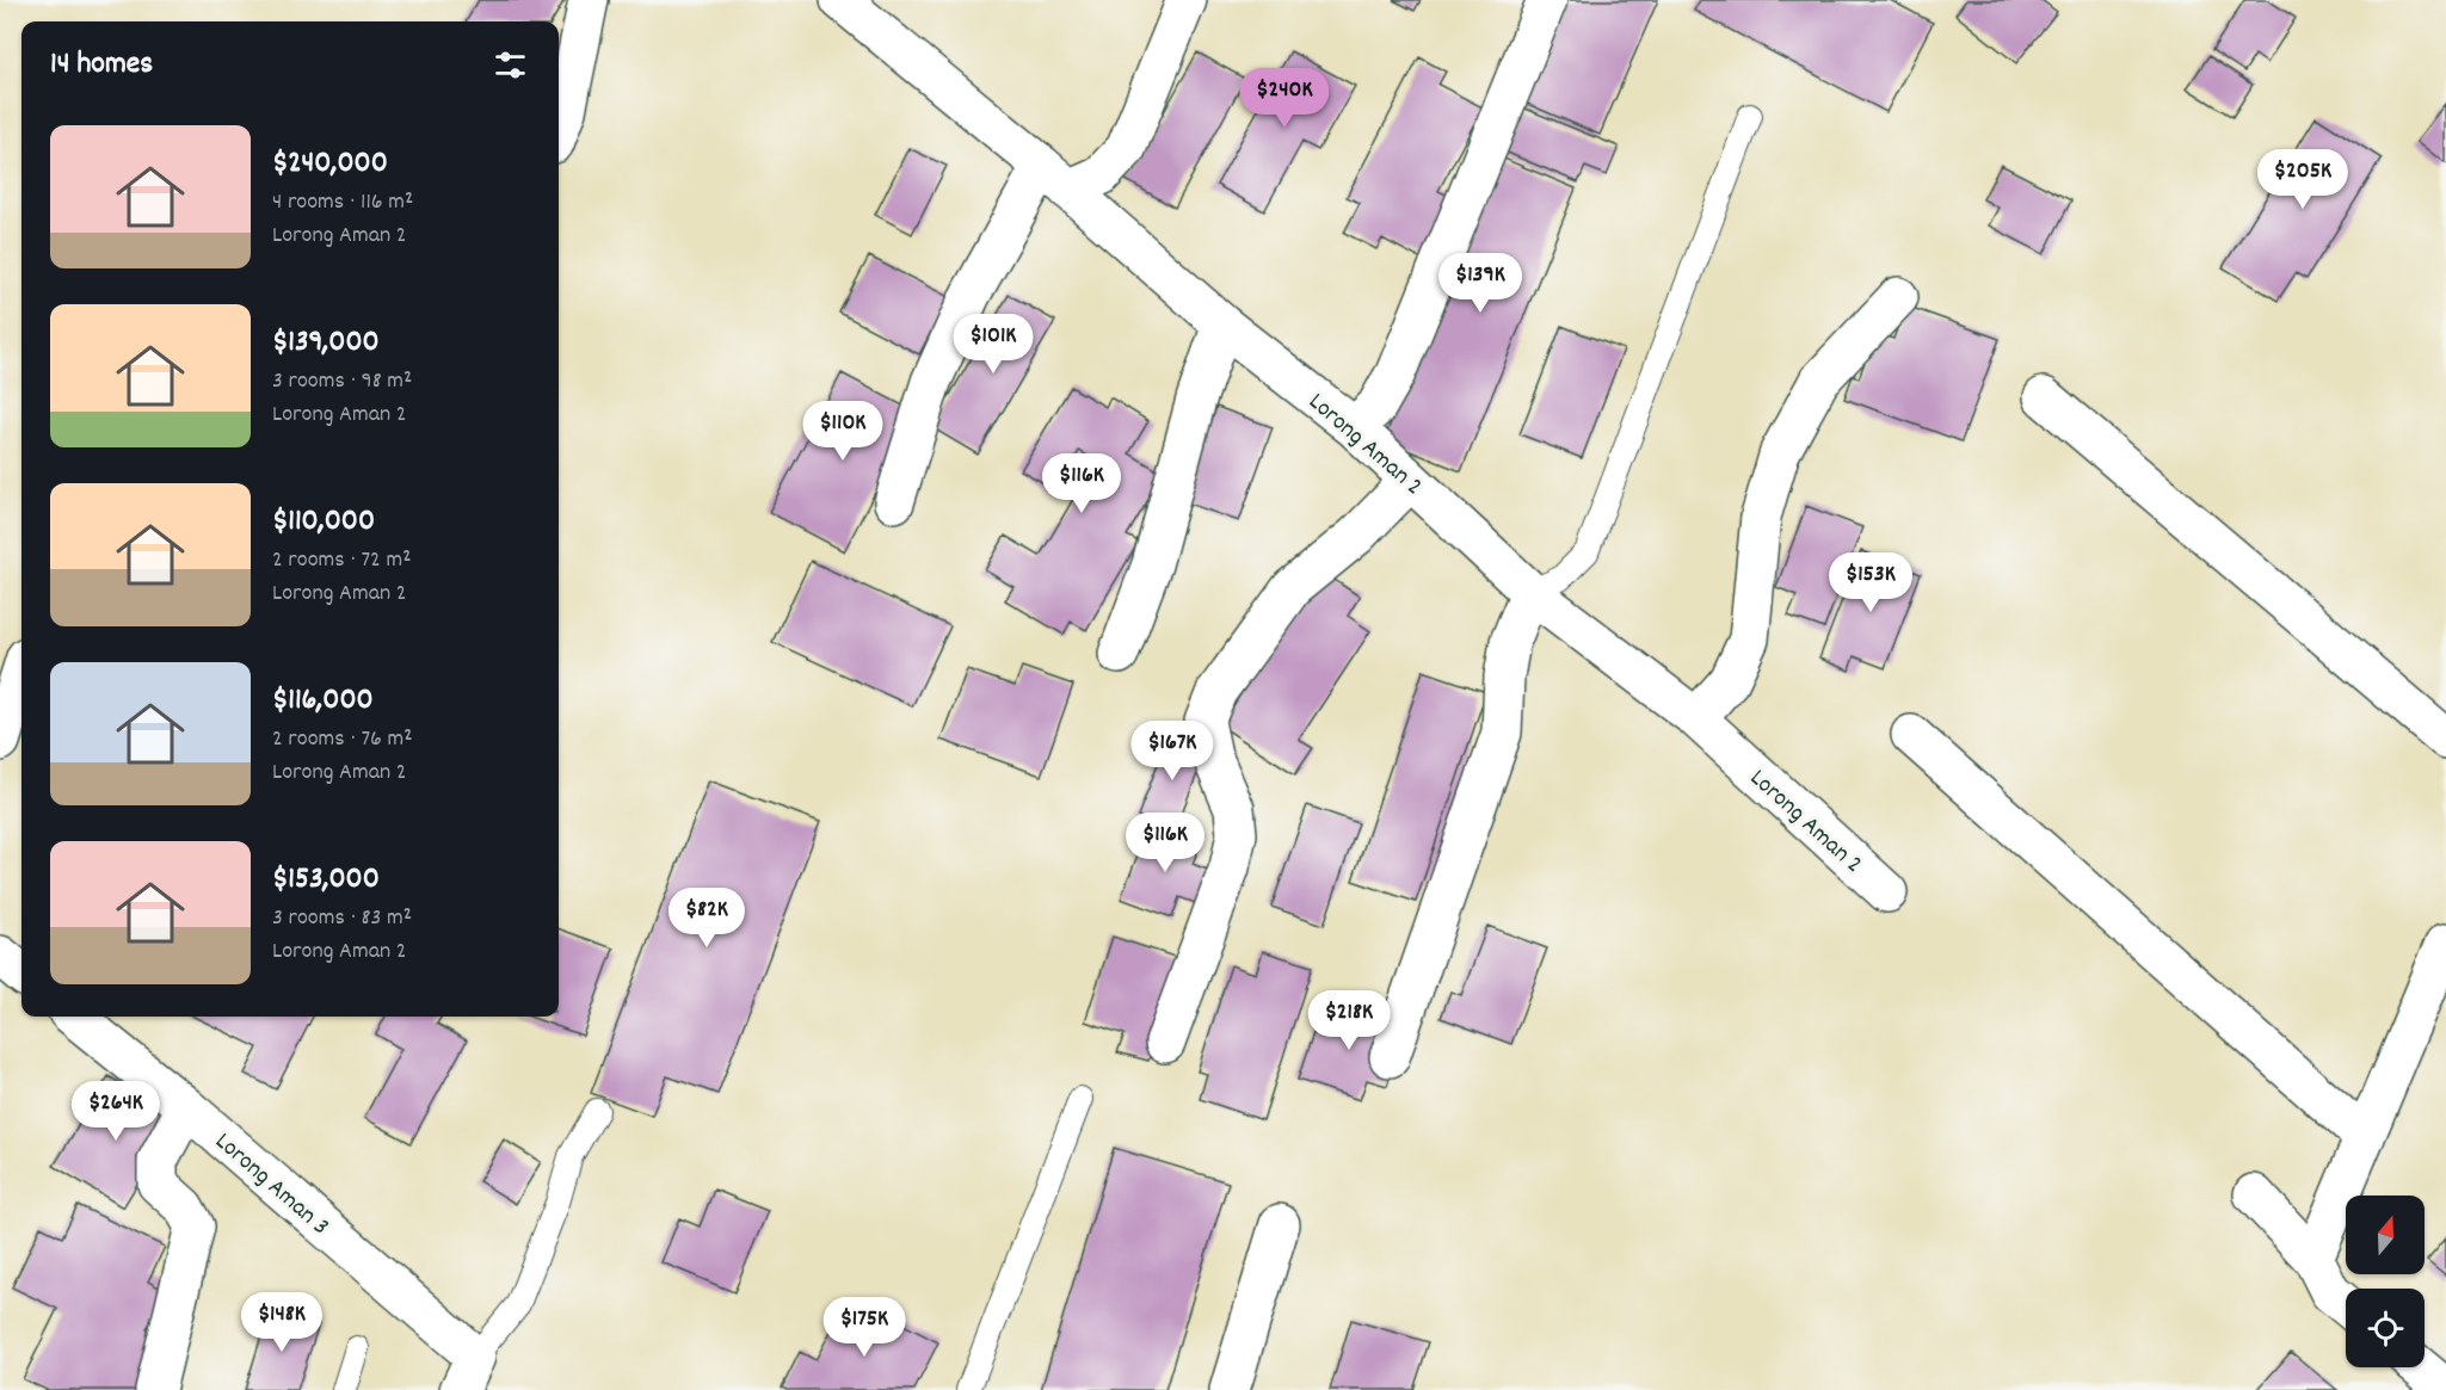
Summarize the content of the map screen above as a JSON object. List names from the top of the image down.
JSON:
{
  "streets": {
    "street": ["Lorong Aman 2", "Lorong Aman 3"]
  },
  "north": "top",
  "page": {
    "heading": "14 homes",
    "price": [
      "$240K",
      "$205K",
      "$139K",
      "$101K",
      "$110K",
      "$116K",
      "$153K",
      "$167K",
      "$116K",
      "$82K",
      "$218K",
      "$264K",
      "$148K",
      "$175K"
    ],
    "list": [
      {
        "name": "$240,000",
        "note": "4 rooms · 116 m² · Lorong Aman 2"
      },
      {
        "name": "$139,000",
        "note": "3 rooms · 98 m² · Lorong Aman 2"
      },
      {
        "name": "$110,000",
        "note": "2 rooms · 72 m² · Lorong Aman 2"
      },
      {
        "name": "$116,000",
        "note": "2 rooms · 76 m² · Lorong Aman 2"
      },
      {
        "name": "$153,000",
        "note": "3 rooms · 83 m² · Lorong Aman 2"
      }
    ]
  }
}
